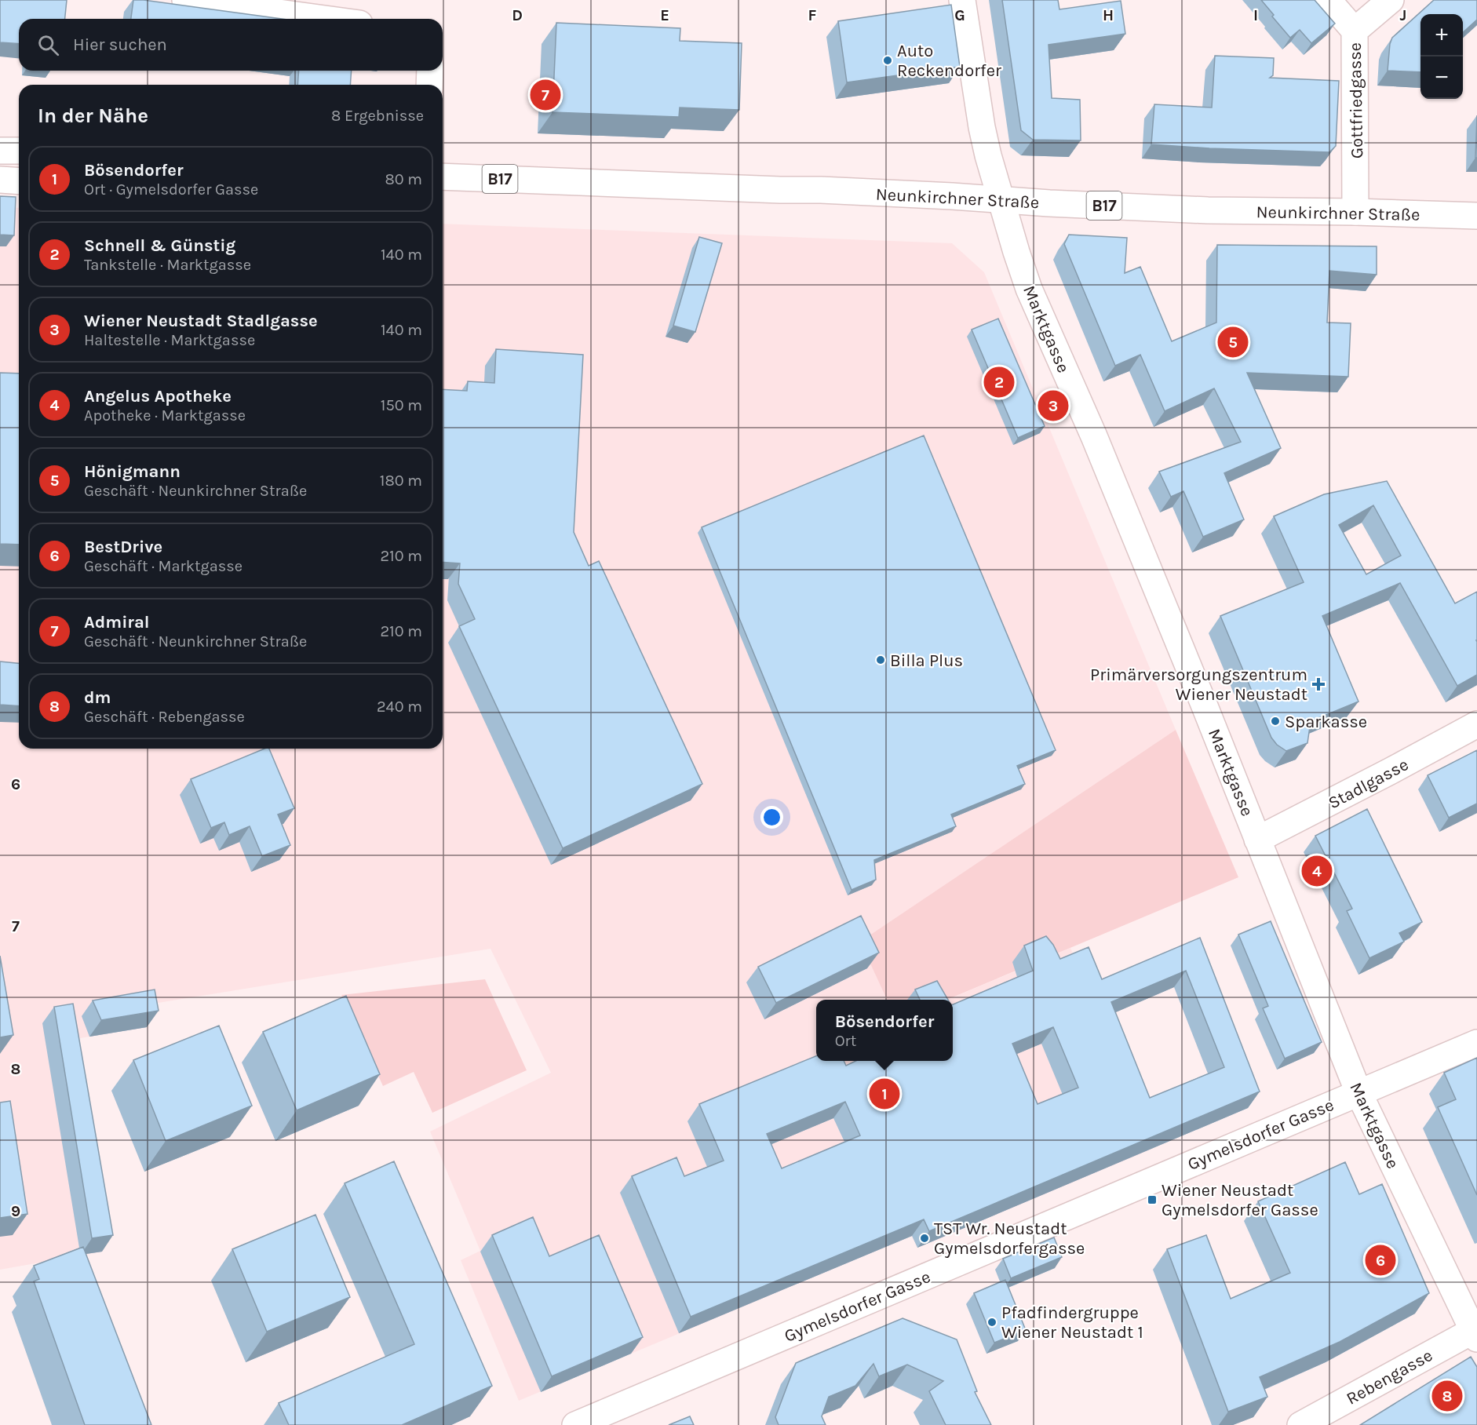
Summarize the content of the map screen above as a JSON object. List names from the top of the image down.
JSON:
{
  "streets": {
    "street": [
      "Gottfriedgasse",
      "B17",
      "Neunkirchner Straße",
      "Marktgasse",
      "Stadlgasse",
      "Gymelsdorfer Gasse",
      "Rebengasse"
    ]
  },
  "crossings": [
    ["Gottfriedgasse", "Neunkirchner Straße"],
    ["Neunkirchner Straße", "Marktgasse"],
    ["Marktgasse", "Stadlgasse"],
    ["Marktgasse", "Gymelsdorfer Gasse"],
    ["Marktgasse", "Rebengasse"]
  ],
  "places": {
    "other": [
      "Auto Reckendorfer",
      "Billa Plus",
      "Sparkasse",
      "TST Wr. Neustadt Gymelsdorfergasse",
      "Pfadfindergruppe Wiener Neustadt 1"
    ],
    "health": ["Primärversorgungszentrum Wiener Neustadt"],
    "transit": ["Wiener Neustadt Gymelsdorfer Gasse"]
  },
  "page": {
    "map_buttons": ["+", "−"],
    "search": "Hier suchen",
    "pins": [
      "7",
      "5",
      "2",
      "3",
      "4",
      "1",
      "6",
      "8"
    ],
    "heading": ["In der Nähe", "8 Ergebnisse"],
    "list": [
      {
        "mark": "1",
        "name": "Bösendorfer",
        "note": "Ort · Gymelsdorfer Gasse",
        "value": "80 m"
      },
      {
        "mark": "2",
        "name": "Schnell & Günstig",
        "note": "Tankstelle · Marktgasse",
        "value": "140 m"
      },
      {
        "mark": "3",
        "name": "Wiener Neustadt Stadlgasse",
        "note": "Haltestelle · Marktgasse",
        "value": "140 m"
      },
      {
        "mark": "4",
        "name": "Angelus Apotheke",
        "note": "Apotheke · Marktgasse",
        "value": "150 m"
      },
      {
        "mark": "5",
        "name": "Hönigmann",
        "note": "Geschäft · Neunkirchner Straße",
        "value": "180 m"
      },
      {
        "mark": "6",
        "name": "BestDrive",
        "note": "Geschäft · Marktgasse",
        "value": "210 m"
      },
      {
        "mark": "7",
        "name": "Admiral",
        "note": "Geschäft · Neunkirchner Straße",
        "value": "210 m"
      },
      {
        "mark": "8",
        "name": "dm",
        "note": "Geschäft · Rebengasse",
        "value": "240 m"
      }
    ],
    "popup": ["Bösendorfer", "Ort"]
  },
  "grid": {
    "columns": [
      "D",
      "E",
      "F",
      "G",
      "H",
      "I",
      "J"
    ],
    "rows": [
      "6",
      "7",
      "8",
      "9"
    ]
  }
}
